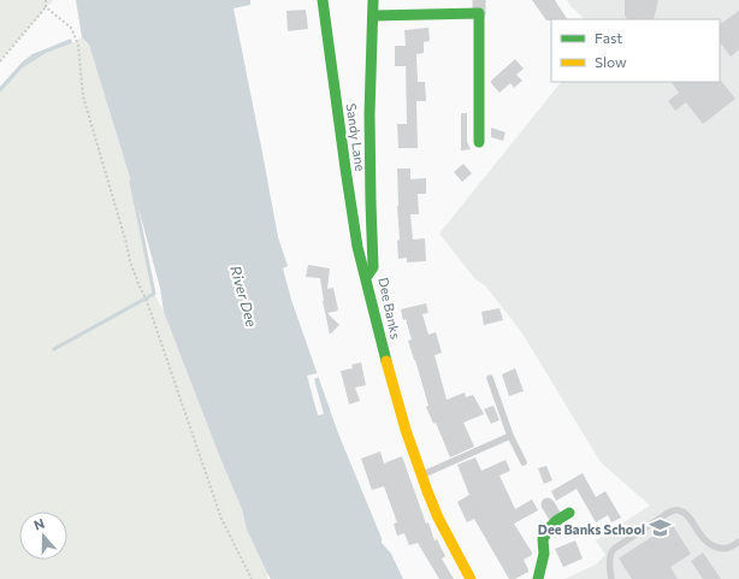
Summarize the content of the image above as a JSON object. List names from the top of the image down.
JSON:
{
  "streets": {
    "main road": ["Sandy Lane", "Dee Banks"]
  },
  "crossings": [
    ["Sandy Lane", "Dee Banks"]
  ],
  "water": ["River Dee"],
  "places": {
    "school or university": ["Dee Banks School"]
  },
  "legend": ["Fast", "Slow"],
  "north": "top"
}
